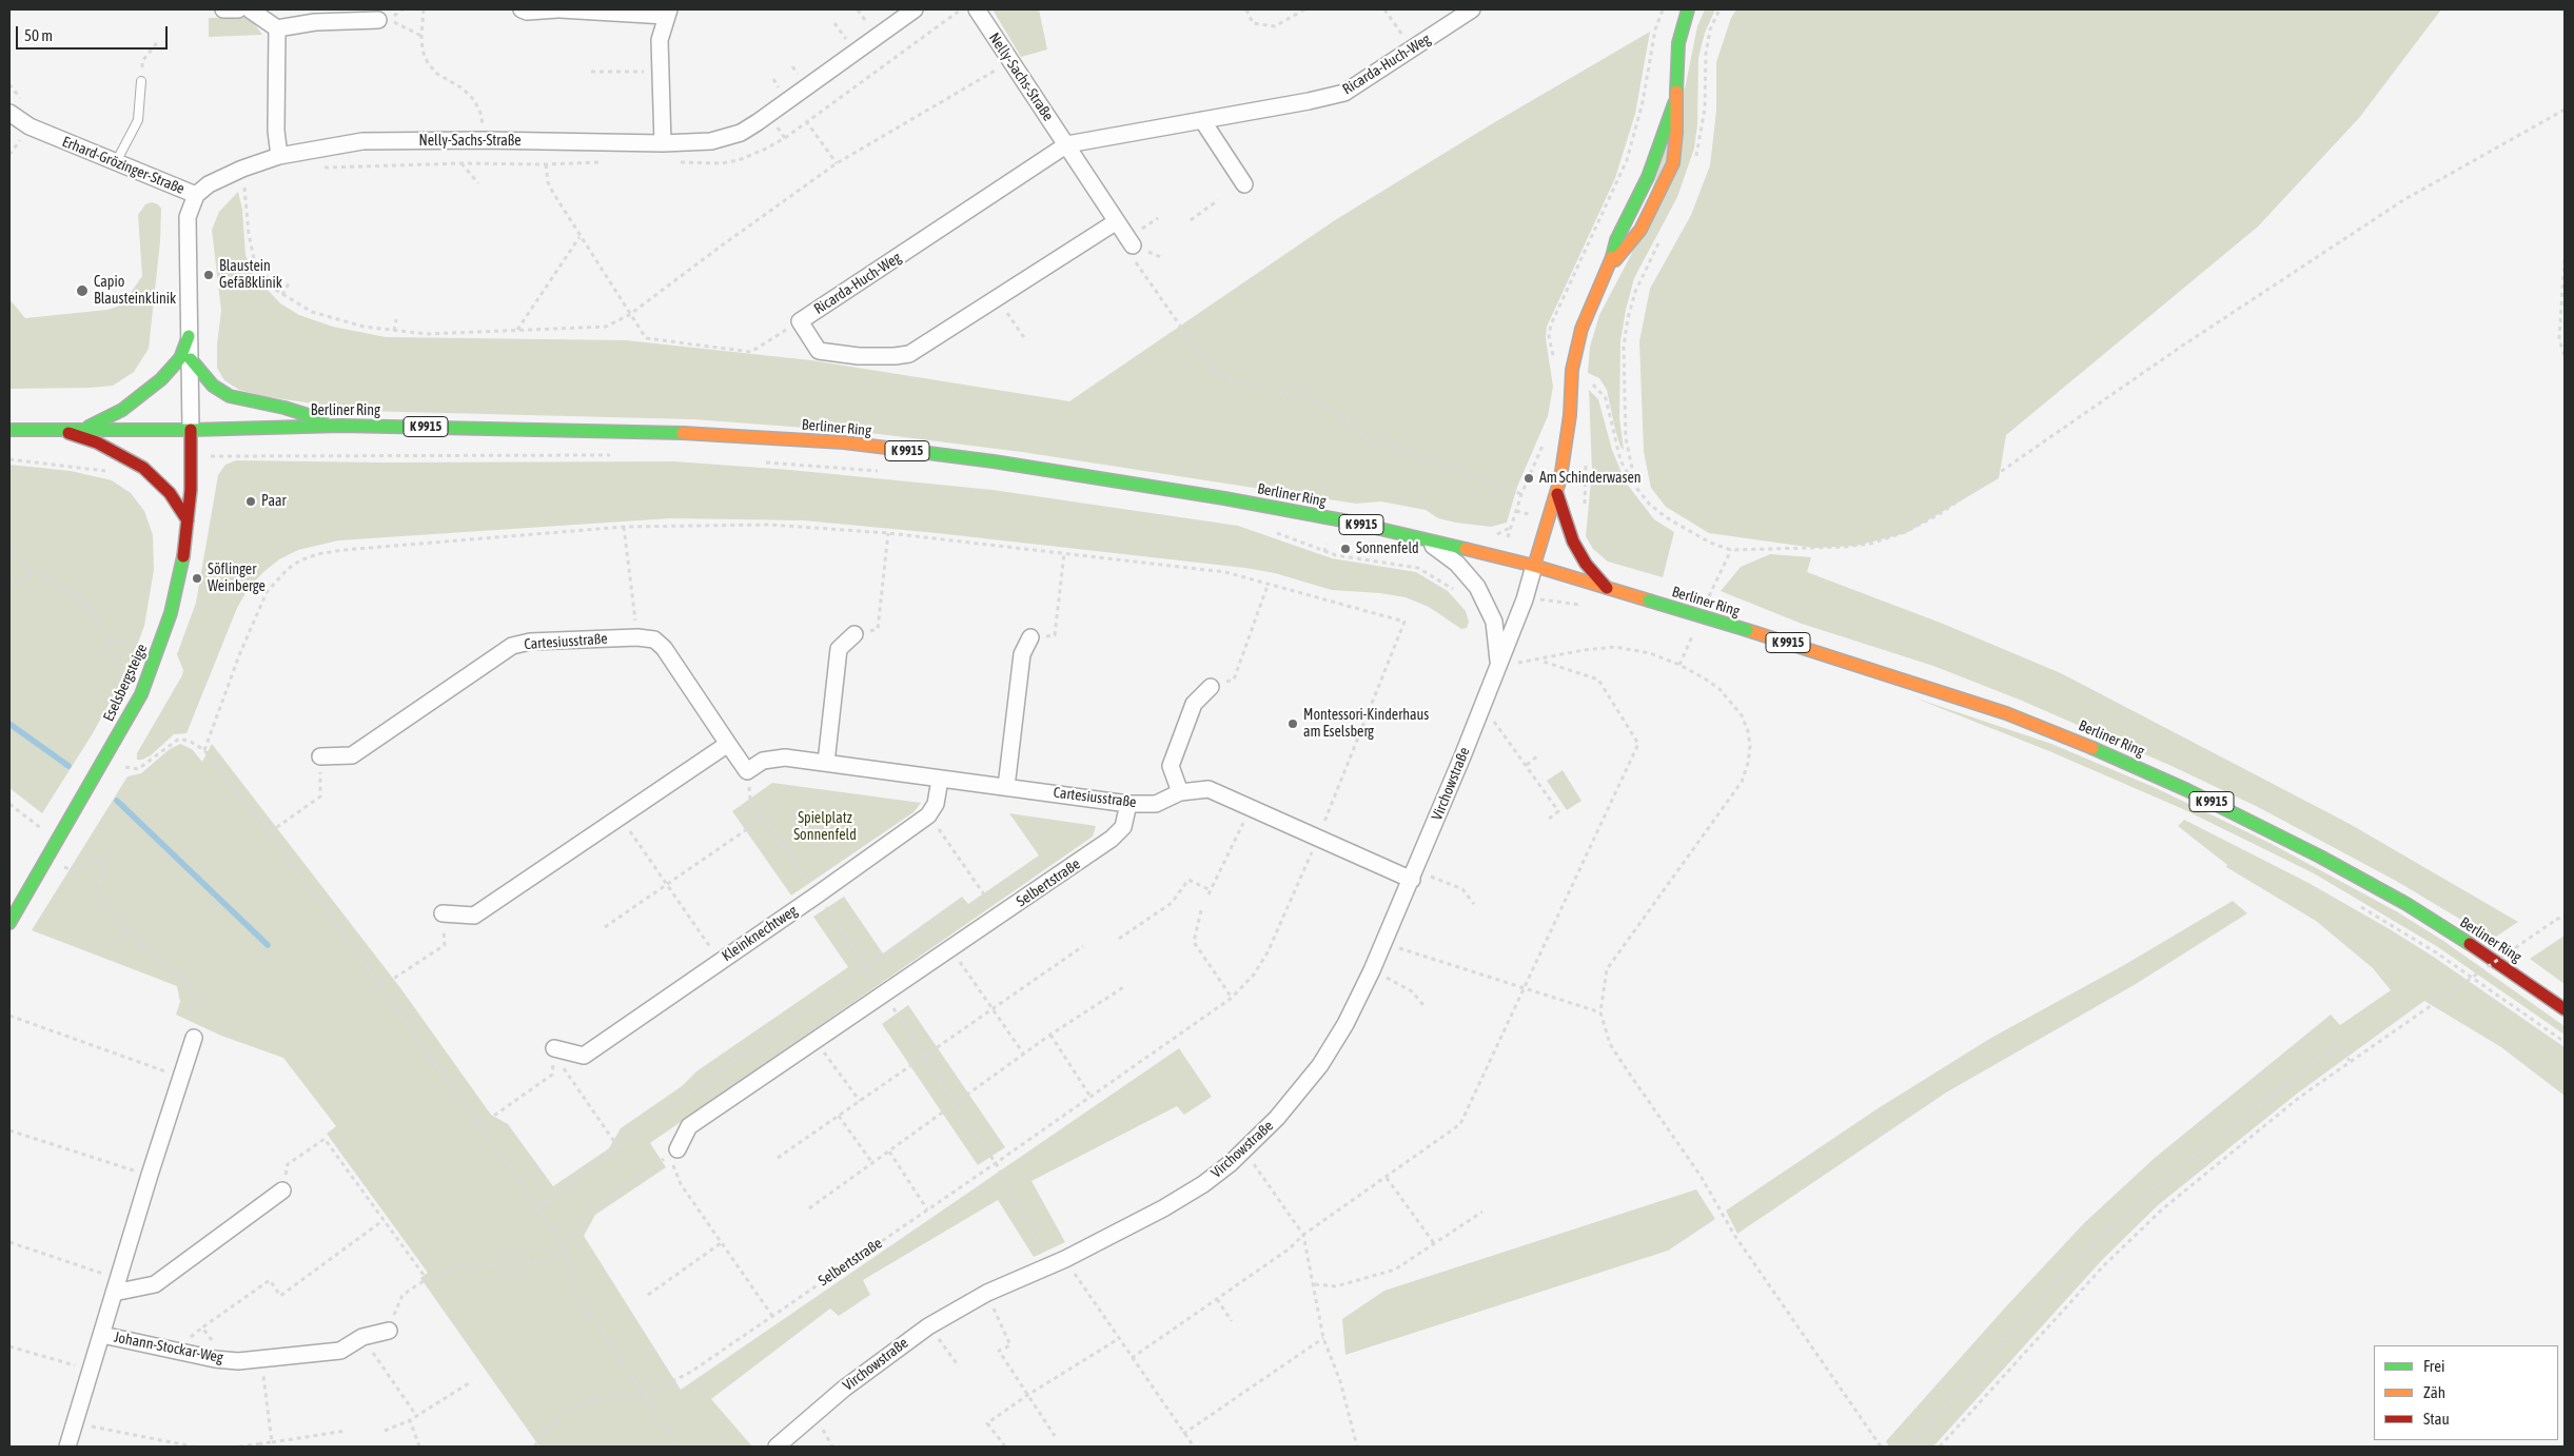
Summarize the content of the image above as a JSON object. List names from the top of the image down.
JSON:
{
  "streets": {
    "main road": ["Berliner Ring", "K 9915", "Eselsbergsteige"],
    "street": [
      "Ricarda-Huch-Weg",
      "Nelly-Sachs-Straße",
      "Erhard-Grözinger-Straße",
      "Cartesiusstraße",
      "Virchowstraße",
      "Selbertstraße",
      "Kleinknechtweg",
      "Johann-Stockar-Weg"
    ]
  },
  "crossings": [
    ["Ricarda-Huch-Weg", "Nelly-Sachs-Straße"],
    ["Nelly-Sachs-Straße", "Erhard-Grözinger-Straße"],
    ["Erhard-Grözinger-Straße", "Berliner Ring"],
    ["Erhard-Grözinger-Straße", "Eselsbergsteige"],
    ["Berliner Ring", "Eselsbergsteige"],
    ["Berliner Ring", "Virchowstraße"],
    ["Cartesiusstraße", "Virchowstraße"],
    ["Cartesiusstraße", "Selbertstraße"]
  ],
  "parks": ["Spielplatz Sonnenfeld"],
  "places": [
    "Blaustein Gefäßklinik",
    "Capio Blausteinklinik",
    "Am Schinderwasen",
    "Paar",
    "Sonnenfeld",
    "Söflinger Weinberge",
    "Montessori-Kinderhaus am Eselsberg"
  ],
  "legend": ["Frei", "Zäh", "Stau"],
  "scale_bar": "50 m"
}
